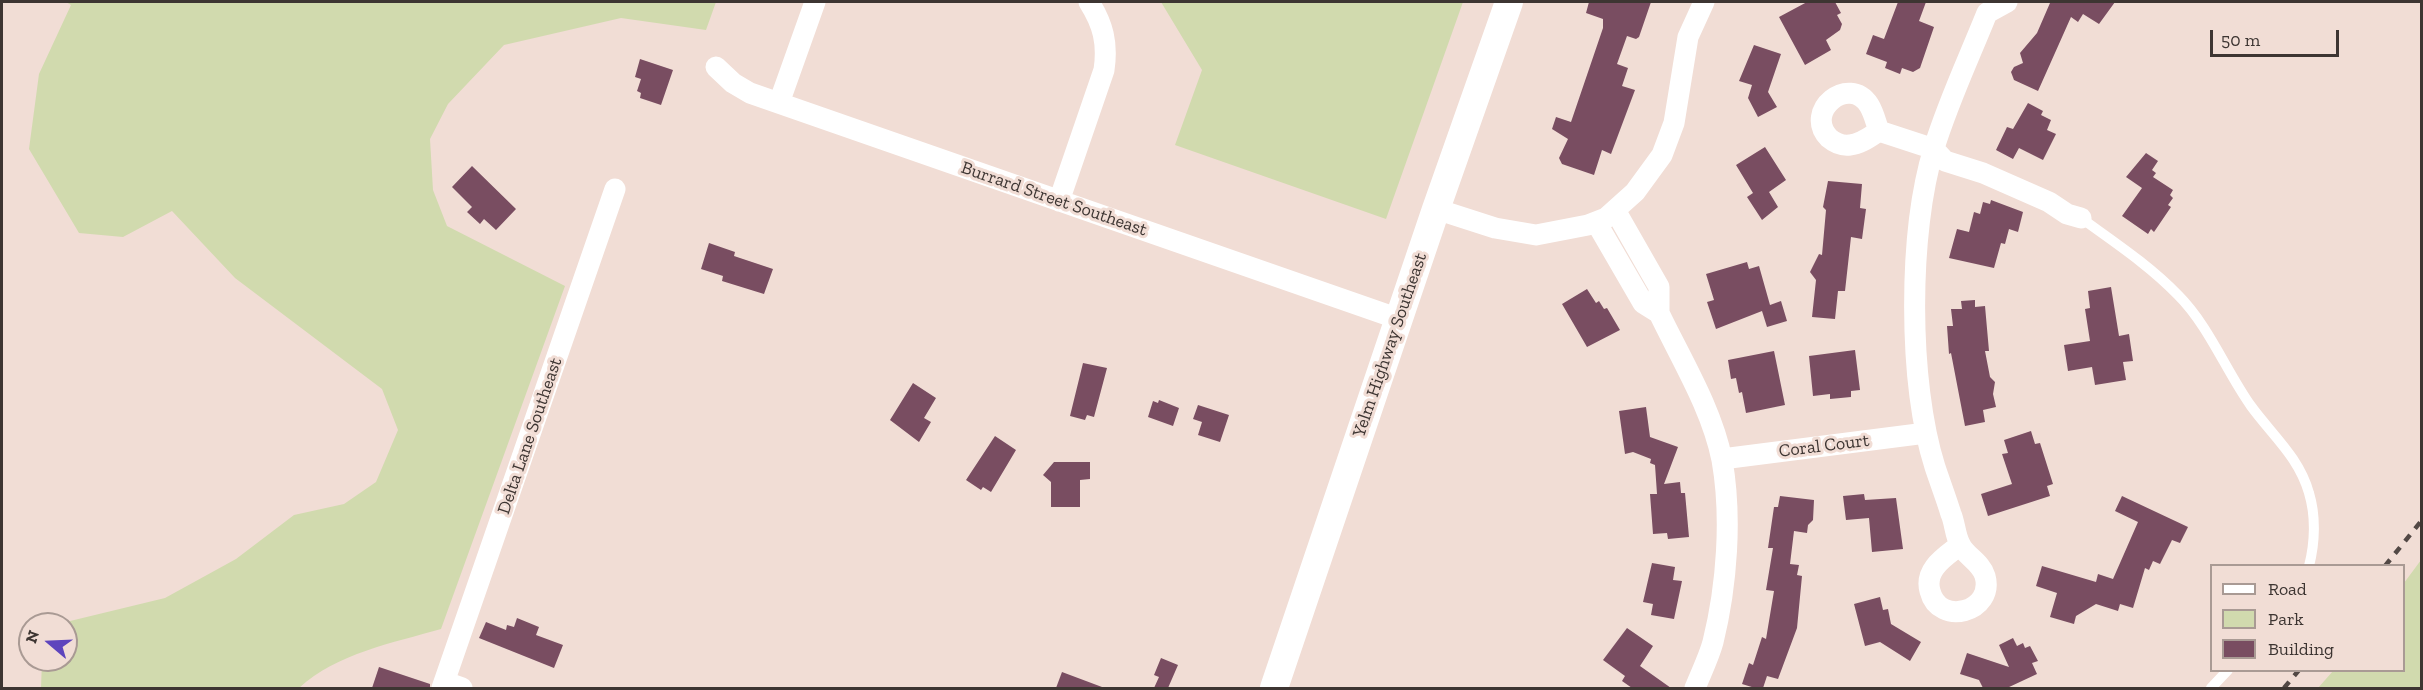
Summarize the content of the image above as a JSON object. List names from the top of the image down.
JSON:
{
  "streets": {
    "main road": ["Yelm Highway Southeast"],
    "street": ["Burrard Street Southeast", "Delta Lane Southeast", "Coral Court"]
  },
  "crossings": [
    ["Burrard Street Southeast", "Yelm Highway Southeast"]
  ],
  "legend": ["Road", "Park", "Building"],
  "scale_bar": "50 m",
  "north": "left"
}
